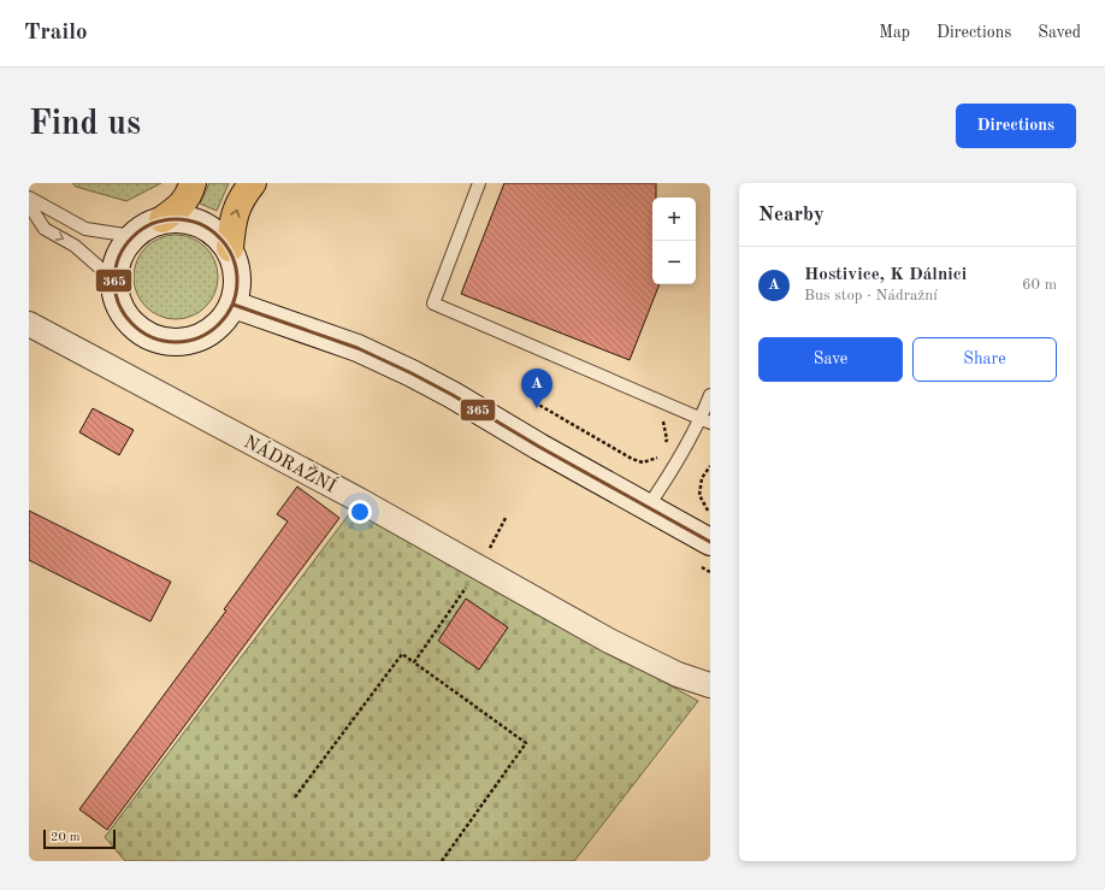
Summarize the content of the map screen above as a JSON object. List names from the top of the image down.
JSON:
{
  "streets": {
    "street": ["NÁDRAŽNÍ"]
  },
  "lines": ["transit line 365"],
  "scale_bar": "20 m",
  "page": {
    "header": "Trailo",
    "nav": ["Map", "Directions", "Saved"],
    "buttons": [
      "Directions",
      ["Save", "Share"]
    ],
    "title": "Find us",
    "heading": "Nearby",
    "map_buttons": ["+", "−"],
    "list": [
      {
        "mark": "A",
        "name": "Hostivice, K Dálnici",
        "note": "Bus stop · Nádražní",
        "value": "60 m"
      }
    ],
    "pins": "A",
    "scale": "20 m"
  }
}
